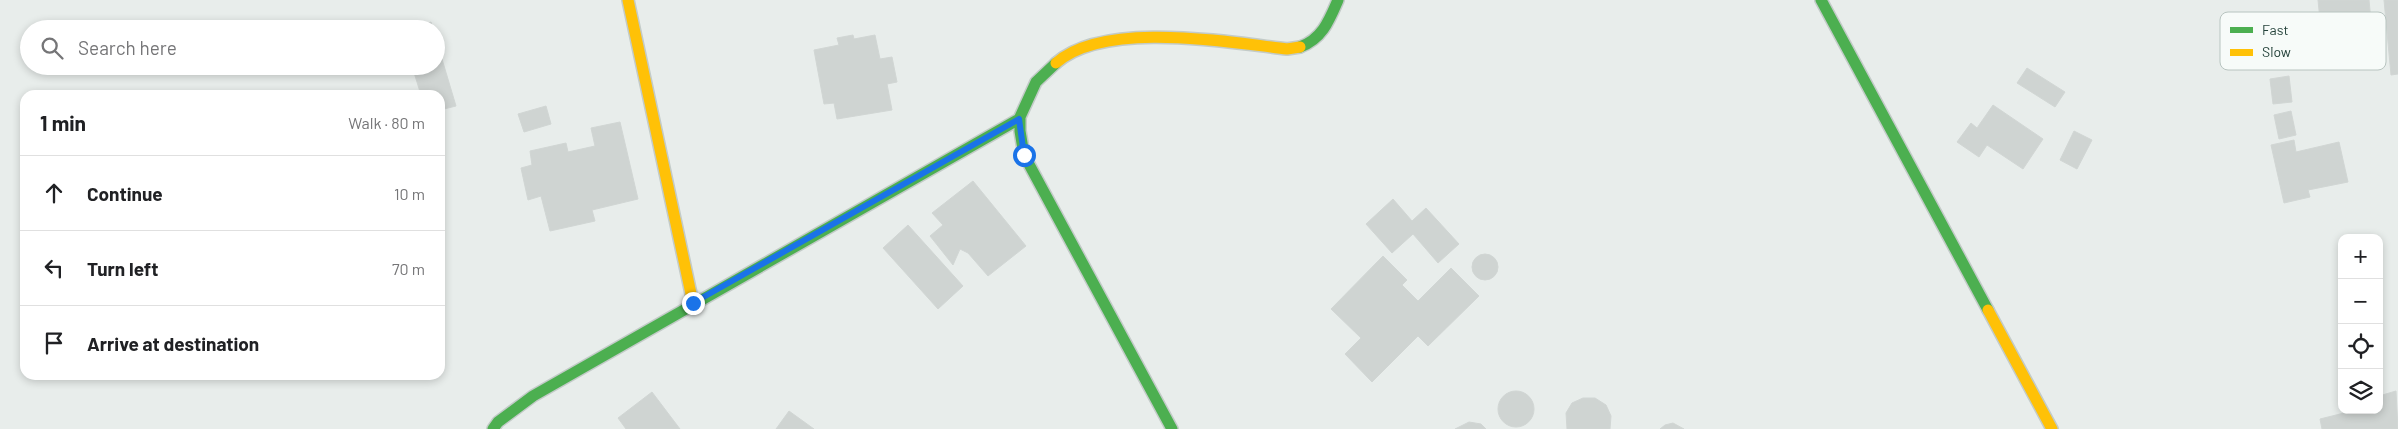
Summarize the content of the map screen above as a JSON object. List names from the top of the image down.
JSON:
{
  "legend": ["Fast", "Slow"],
  "page": {
    "search": "Search here",
    "heading": ["1 min", "Walk · 80 m"],
    "list": [
      ["Continue", "10 m"],
      ["Turn left", "70 m"],
      "Arrive at destination"
    ],
    "map_buttons": ["+", "−"]
  }
}
